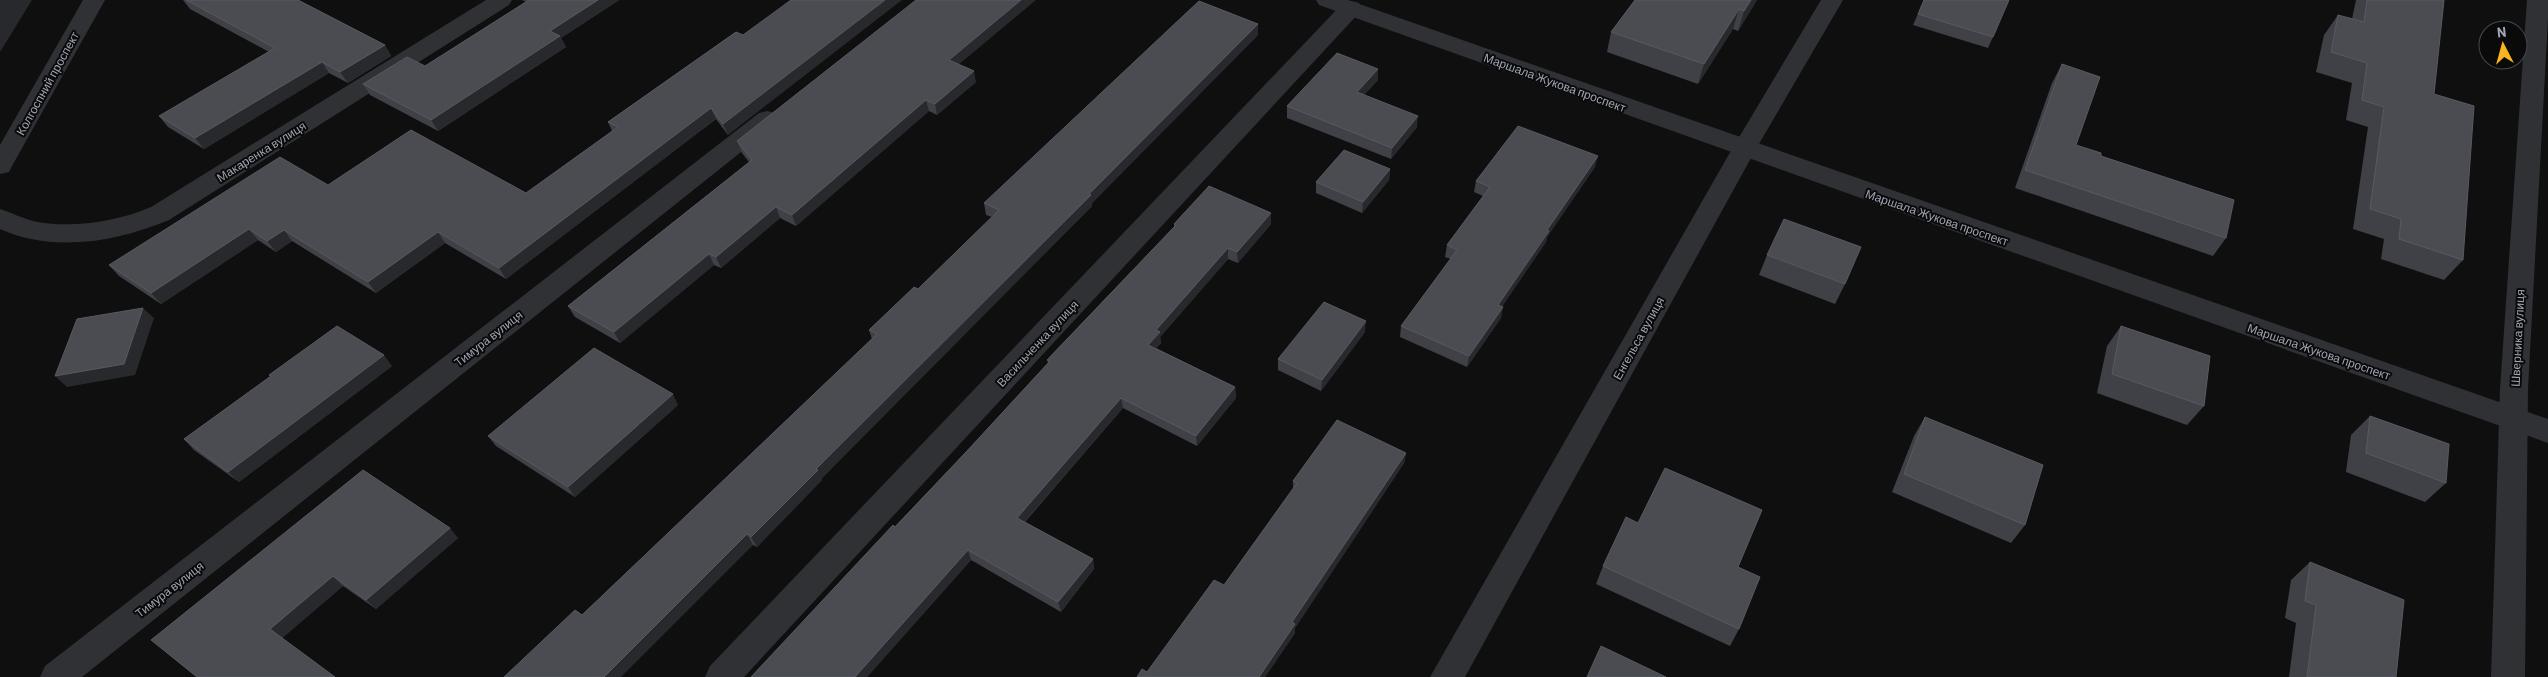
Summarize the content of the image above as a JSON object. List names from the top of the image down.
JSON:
{
  "streets": {
    "street": [
      "Маршала Жукова проспект",
      "Колгоспний проспект",
      "Макаренка вулиця",
      "Тимура вулиця",
      "Енгельса вулиця",
      "Шверника вулиця",
      "Васильченка вулиця"
    ]
  },
  "crossings": [
    ["Маршала Жукова проспект", "Енгельса вулиця"],
    ["Маршала Жукова проспект", "Шверника вулиця"],
    ["Маршала Жукова проспект", "Васильченка вулиця"]
  ],
  "north": "top"
}
